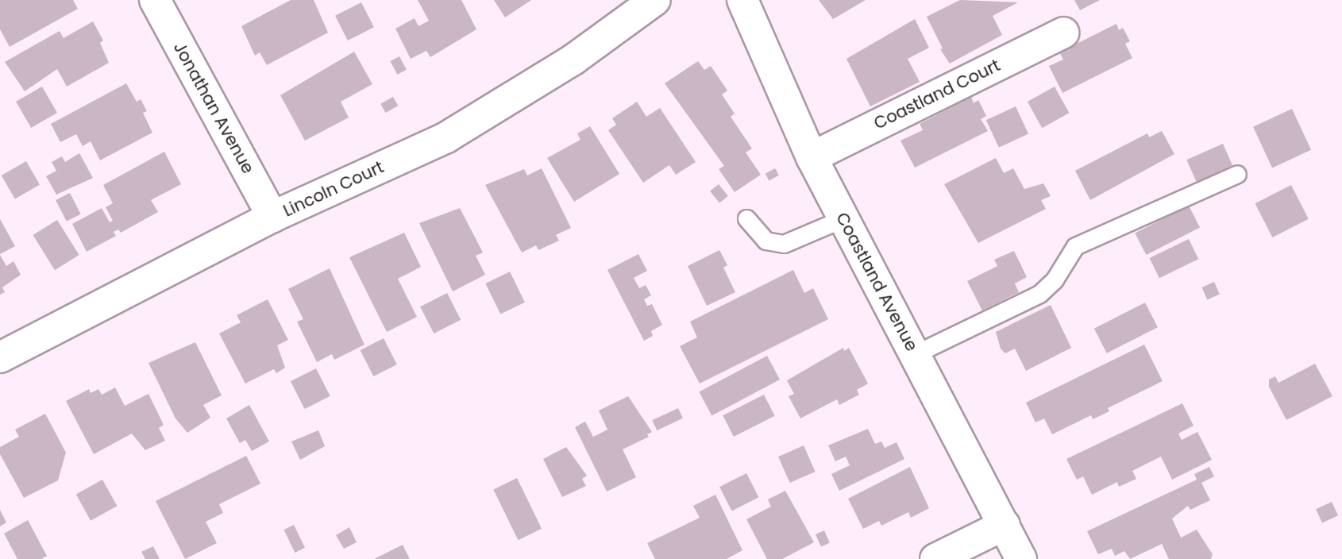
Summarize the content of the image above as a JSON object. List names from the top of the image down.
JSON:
{
  "streets": {
    "street": [
      "Coastland Court",
      "Jonathan Avenue",
      "Lincoln Court",
      "Coastland Avenue"
    ]
  },
  "crossings": [
    ["Coastland Court", "Coastland Avenue"],
    ["Jonathan Avenue", "Lincoln Court"]
  ]
}
